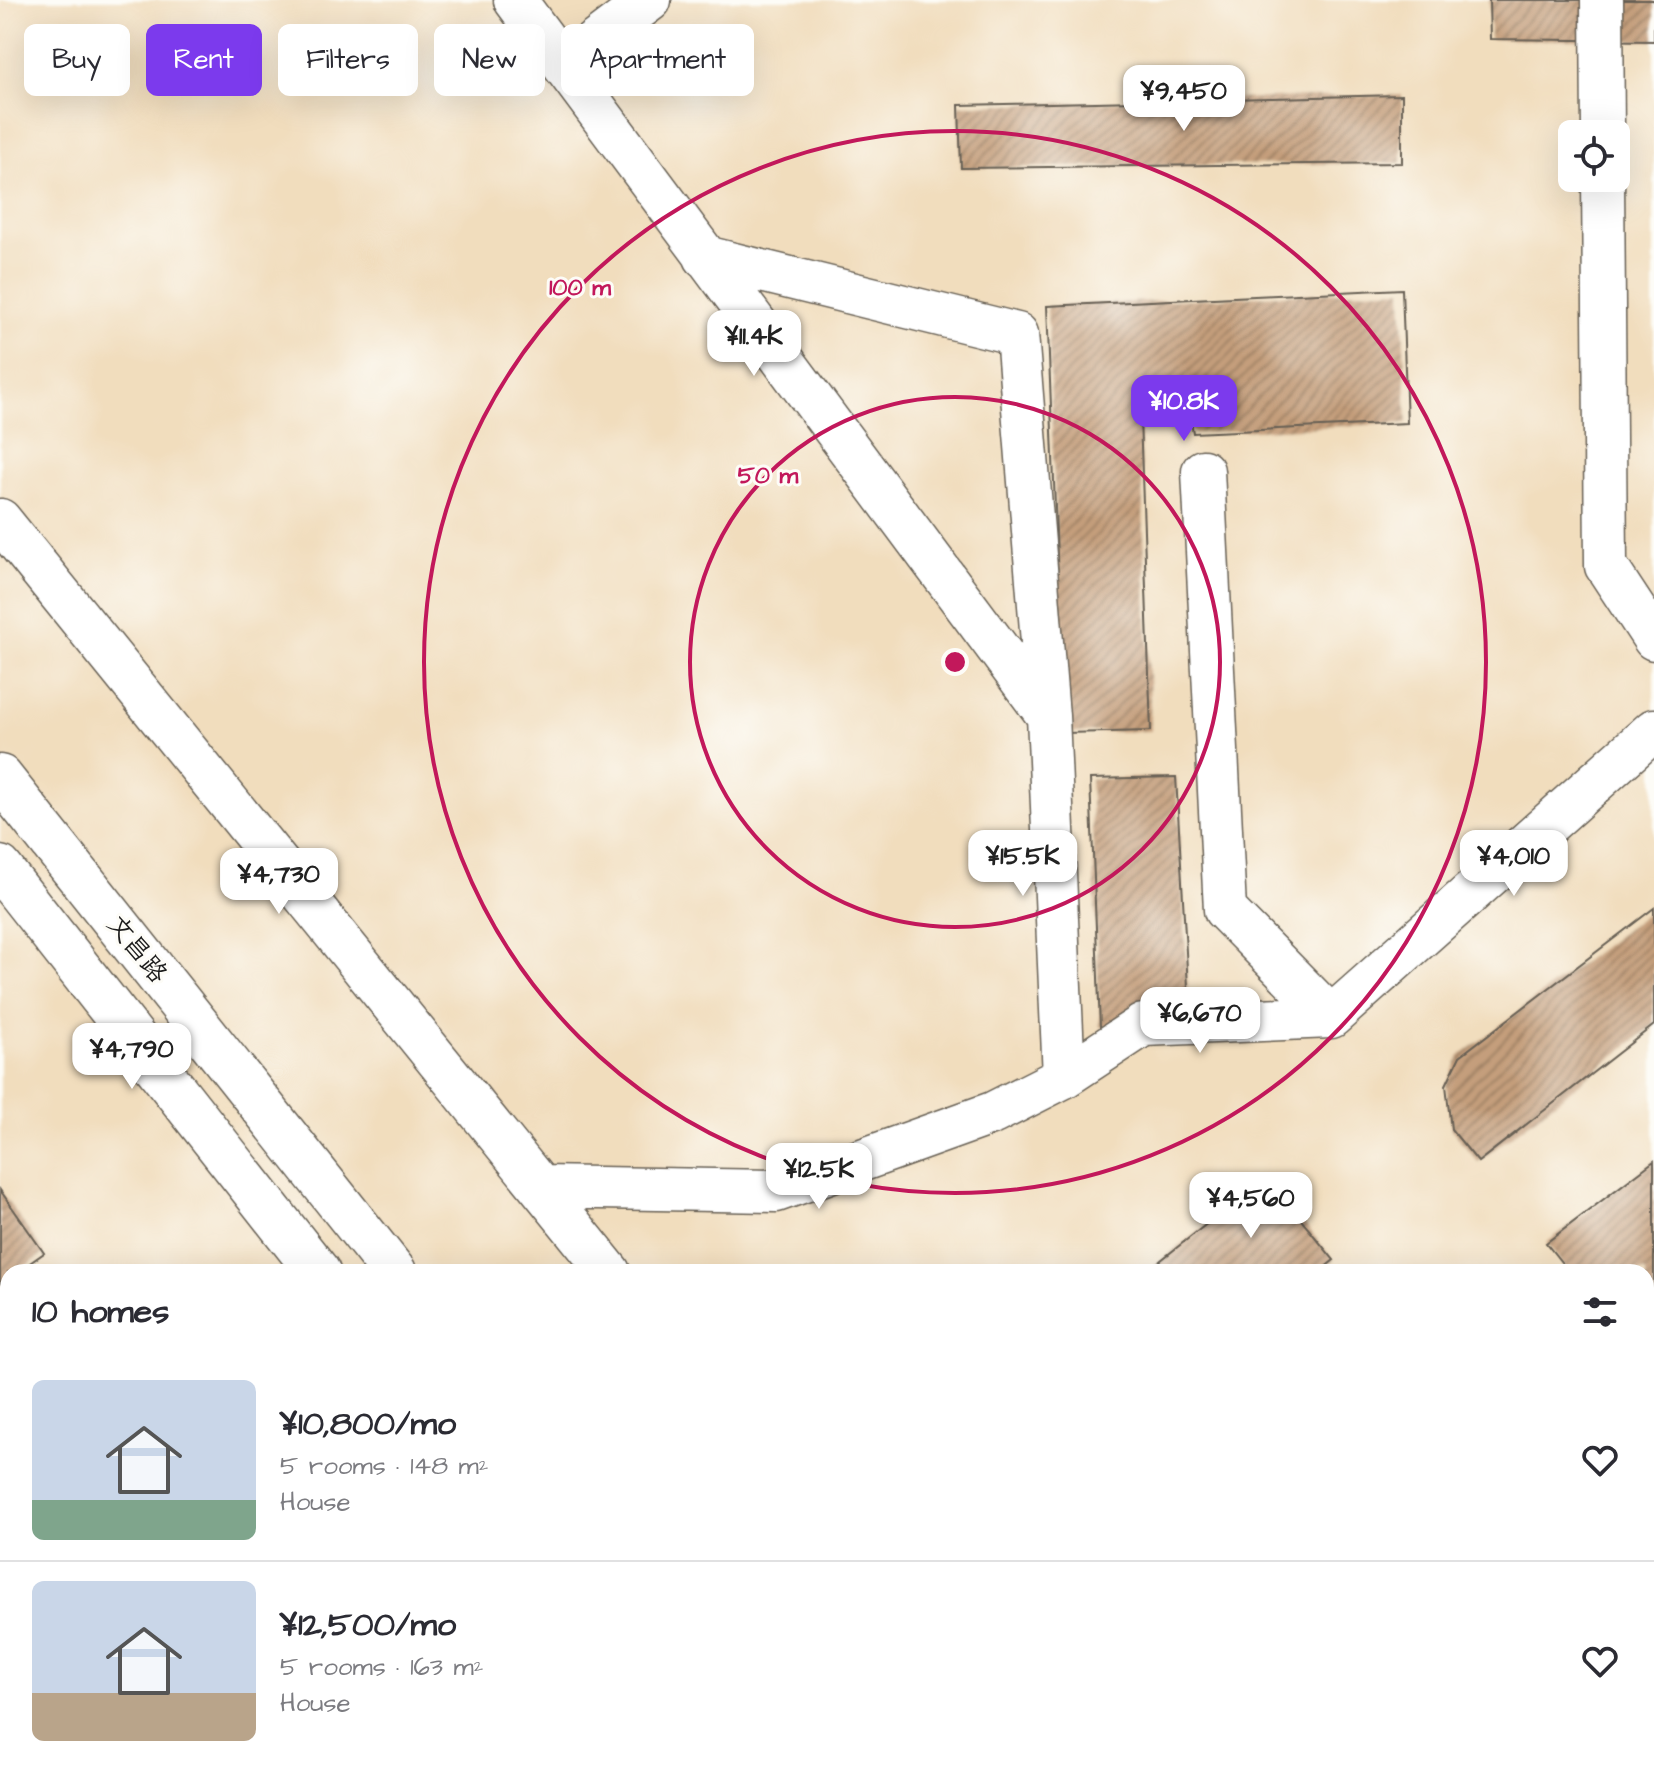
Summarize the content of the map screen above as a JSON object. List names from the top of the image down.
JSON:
{
  "streets": {
    "main road": ["文昌路"]
  },
  "page": {
    "chip": [
      "Buy",
      "Rent",
      "Filters",
      "New",
      "Apartment"
    ],
    "price": [
      "¥9,450",
      "¥11.4K",
      "¥10.8K",
      "¥15.5K",
      "¥4,010",
      "¥4,730",
      "¥6,670",
      "¥4,790",
      "¥12.5K",
      "¥4,560"
    ],
    "heading": "10 homes",
    "list": [
      {
        "name": "¥10,800/mo",
        "note": "5 rooms · 148 m² · House"
      },
      {
        "name": "¥12,500/mo",
        "note": "5 rooms · 163 m² · House"
      }
    ]
  },
  "rings": ["100 m", "50 m"]
}
